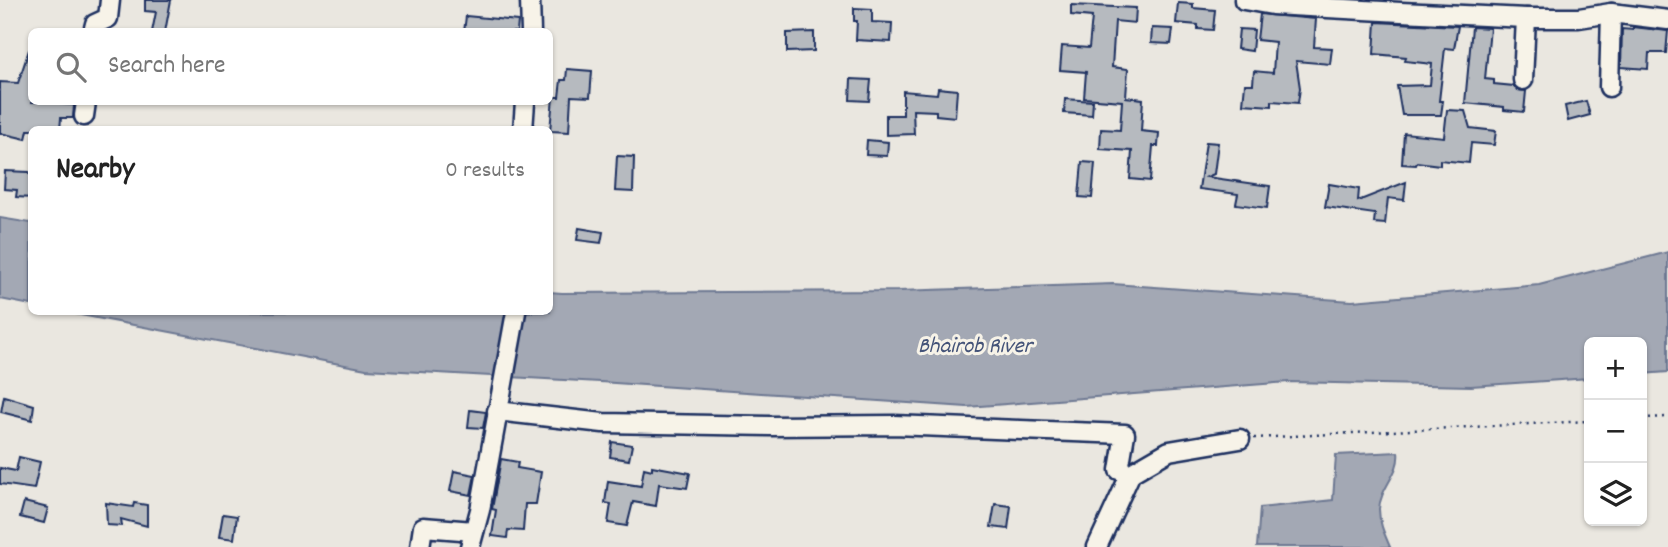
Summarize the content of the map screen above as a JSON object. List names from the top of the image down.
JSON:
{
  "water": ["Bhairob River"],
  "page": {
    "search": "Search here",
    "heading": ["Nearby", "0 results"],
    "map_buttons": ["+", "−"]
  }
}
